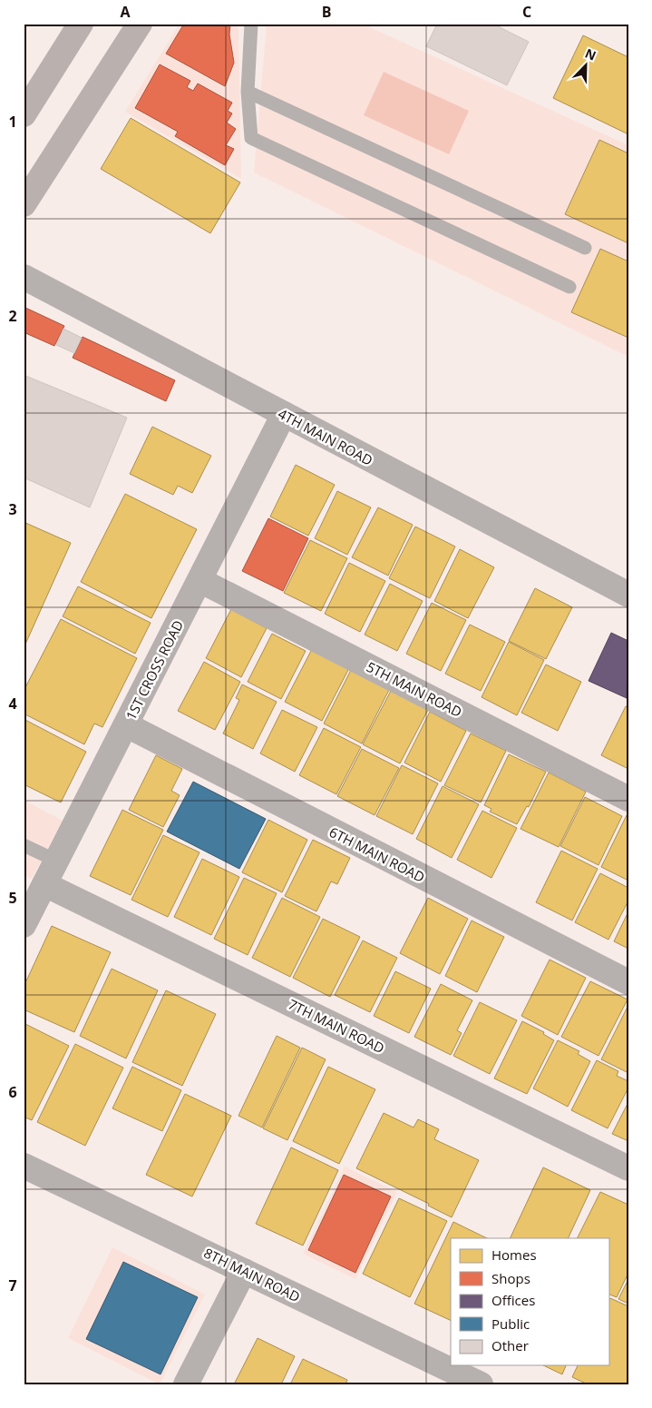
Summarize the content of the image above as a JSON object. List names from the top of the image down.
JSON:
{
  "streets": {
    "street": [
      "4TH MAIN ROAD",
      "1ST CROSS ROAD",
      "5TH MAIN ROAD",
      "6TH MAIN ROAD",
      "7TH MAIN ROAD",
      "8TH MAIN ROAD"
    ]
  },
  "crossings": [
    ["4TH MAIN ROAD", "1ST CROSS ROAD"],
    ["1ST CROSS ROAD", "5TH MAIN ROAD"],
    ["1ST CROSS ROAD", "6TH MAIN ROAD"],
    ["1ST CROSS ROAD", "7TH MAIN ROAD"]
  ],
  "legend": [
    "Homes",
    "Shops",
    "Offices",
    "Public",
    "Other"
  ],
  "north": "top right",
  "grid": {
    "columns": ["A", "B", "C"],
    "rows": [
      "1",
      "2",
      "3",
      "4",
      "5",
      "6",
      "7"
    ]
  }
}
